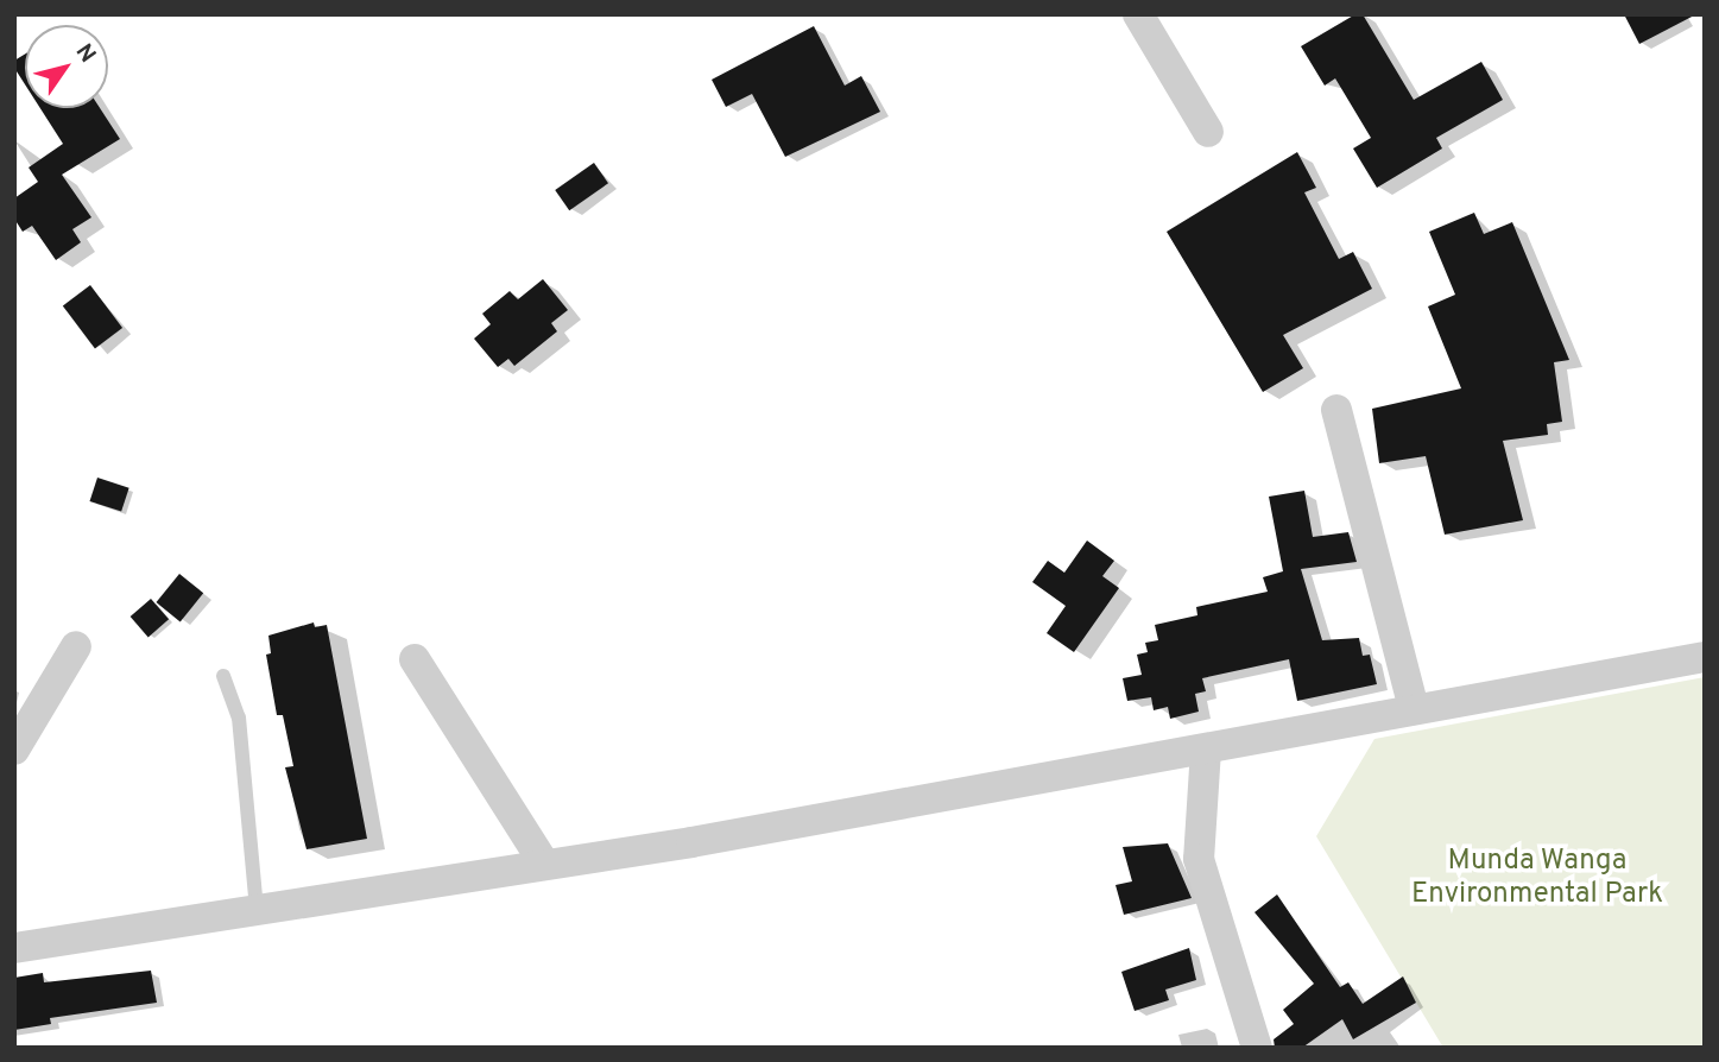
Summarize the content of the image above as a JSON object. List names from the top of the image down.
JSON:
{
  "parks": ["Munda Wanga Environmental Park"],
  "north": "top right"
}
